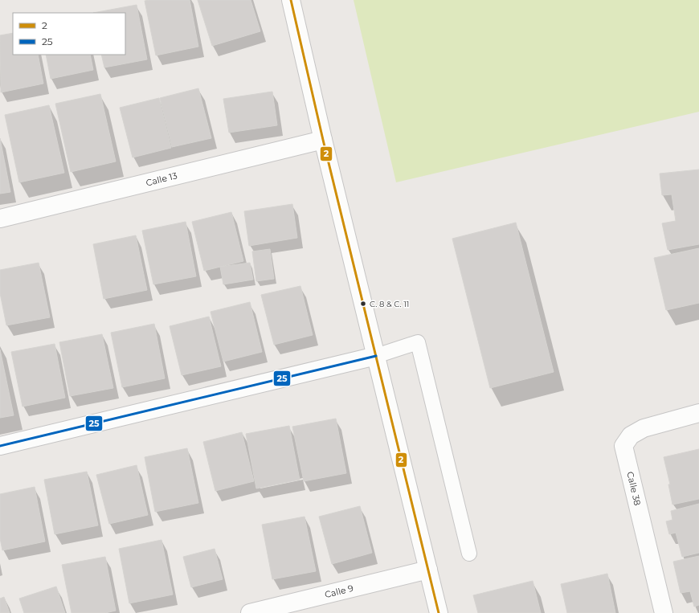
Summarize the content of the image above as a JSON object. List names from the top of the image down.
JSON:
{
  "streets": {
    "street": ["Calle 13", "Calle 38", "Calle 9"]
  },
  "places": ["C. 8 & C. 11"],
  "lines": ["transit line 2", "transit line 25"],
  "legend": ["2", "25"]
}
